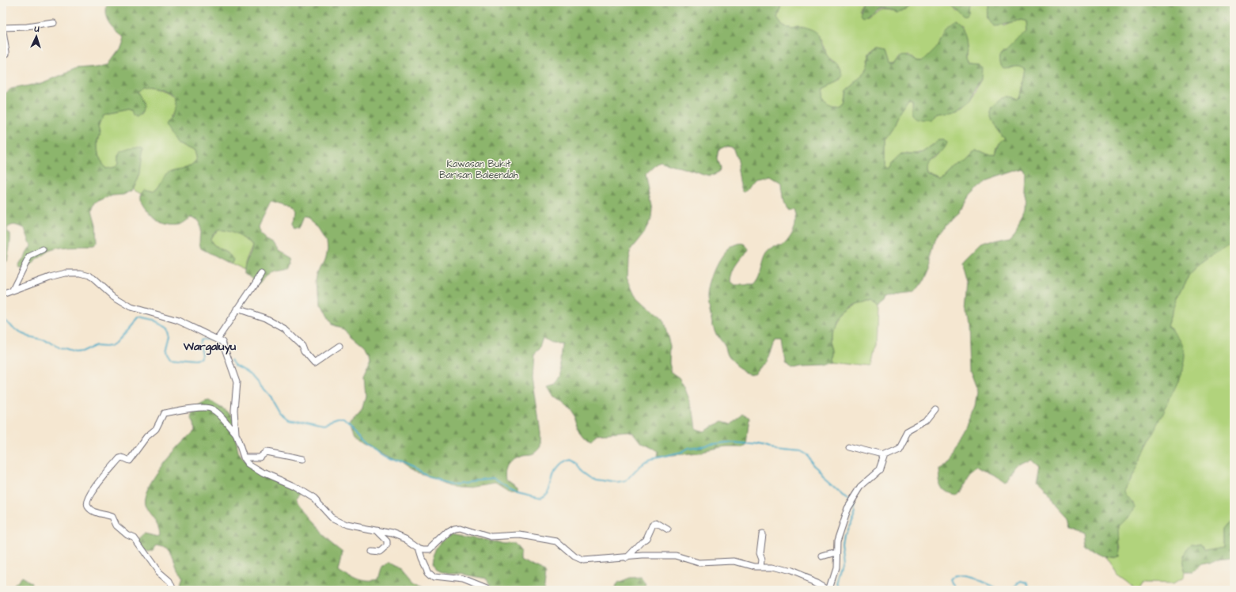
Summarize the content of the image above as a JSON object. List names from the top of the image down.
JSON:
{
  "districts": ["Wargaluyu"],
  "parks": ["Kawasan Bukit Barisan Baleendah"],
  "north": "top"
}
